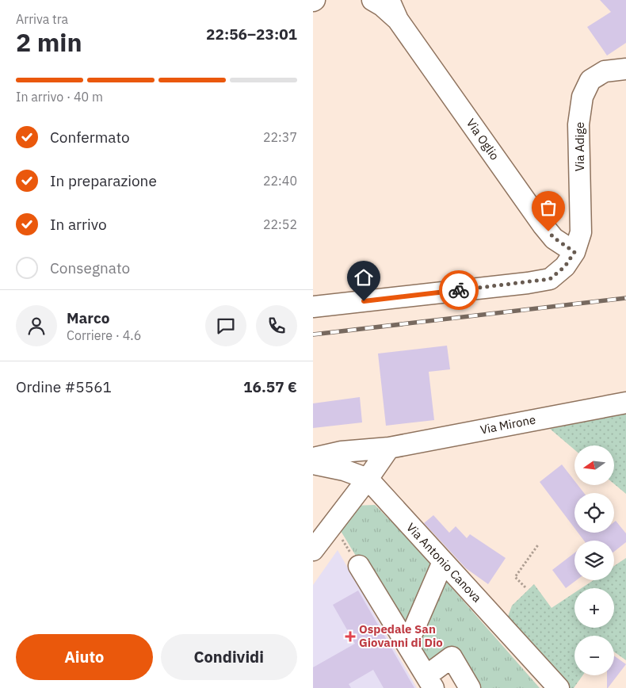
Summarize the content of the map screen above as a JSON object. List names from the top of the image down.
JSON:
{
  "streets": {
    "street": [
      "Via Oglio",
      "Via Adige",
      "Via Mirone",
      "Via Antonio Canova"
    ]
  },
  "crossings": [
    ["Via Oglio", "Via Adige"]
  ],
  "places": {
    "health": ["Ospedale San Giovanni di Dio"]
  },
  "north": "left",
  "page": {
    "heading": ["2 min", "Arriva tra", "22:56–23:01"],
    "panel": [
      "Marco",
      "Corriere · 4.6",
      "Ordine #5561",
      "16.57 €"
    ],
    "bar": "In arrivo · 40 m",
    "list": [
      ["Confermato", "22:37"],
      ["In preparazione", "22:40"],
      ["In arrivo", "22:52"],
      "Consegnato"
    ],
    "map_buttons": ["+", "−"],
    "buttons": ["Aiuto", "Condividi"]
  }
}
